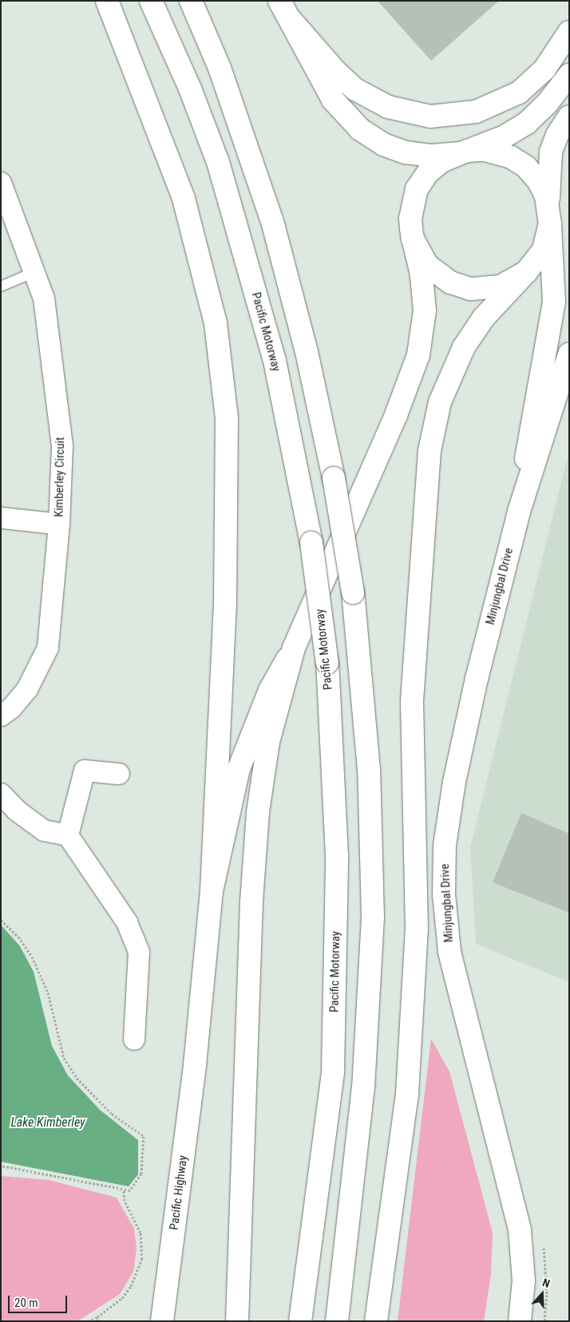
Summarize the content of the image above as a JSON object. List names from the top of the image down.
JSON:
{
  "streets": {
    "main road": ["Pacific Motorway", "Minjungbal Drive", "Pacific Highway"],
    "street": ["Kimberley Circuit"]
  },
  "water": ["Lake Kimberley"],
  "scale_bar": "20 m",
  "north": "top"
}
